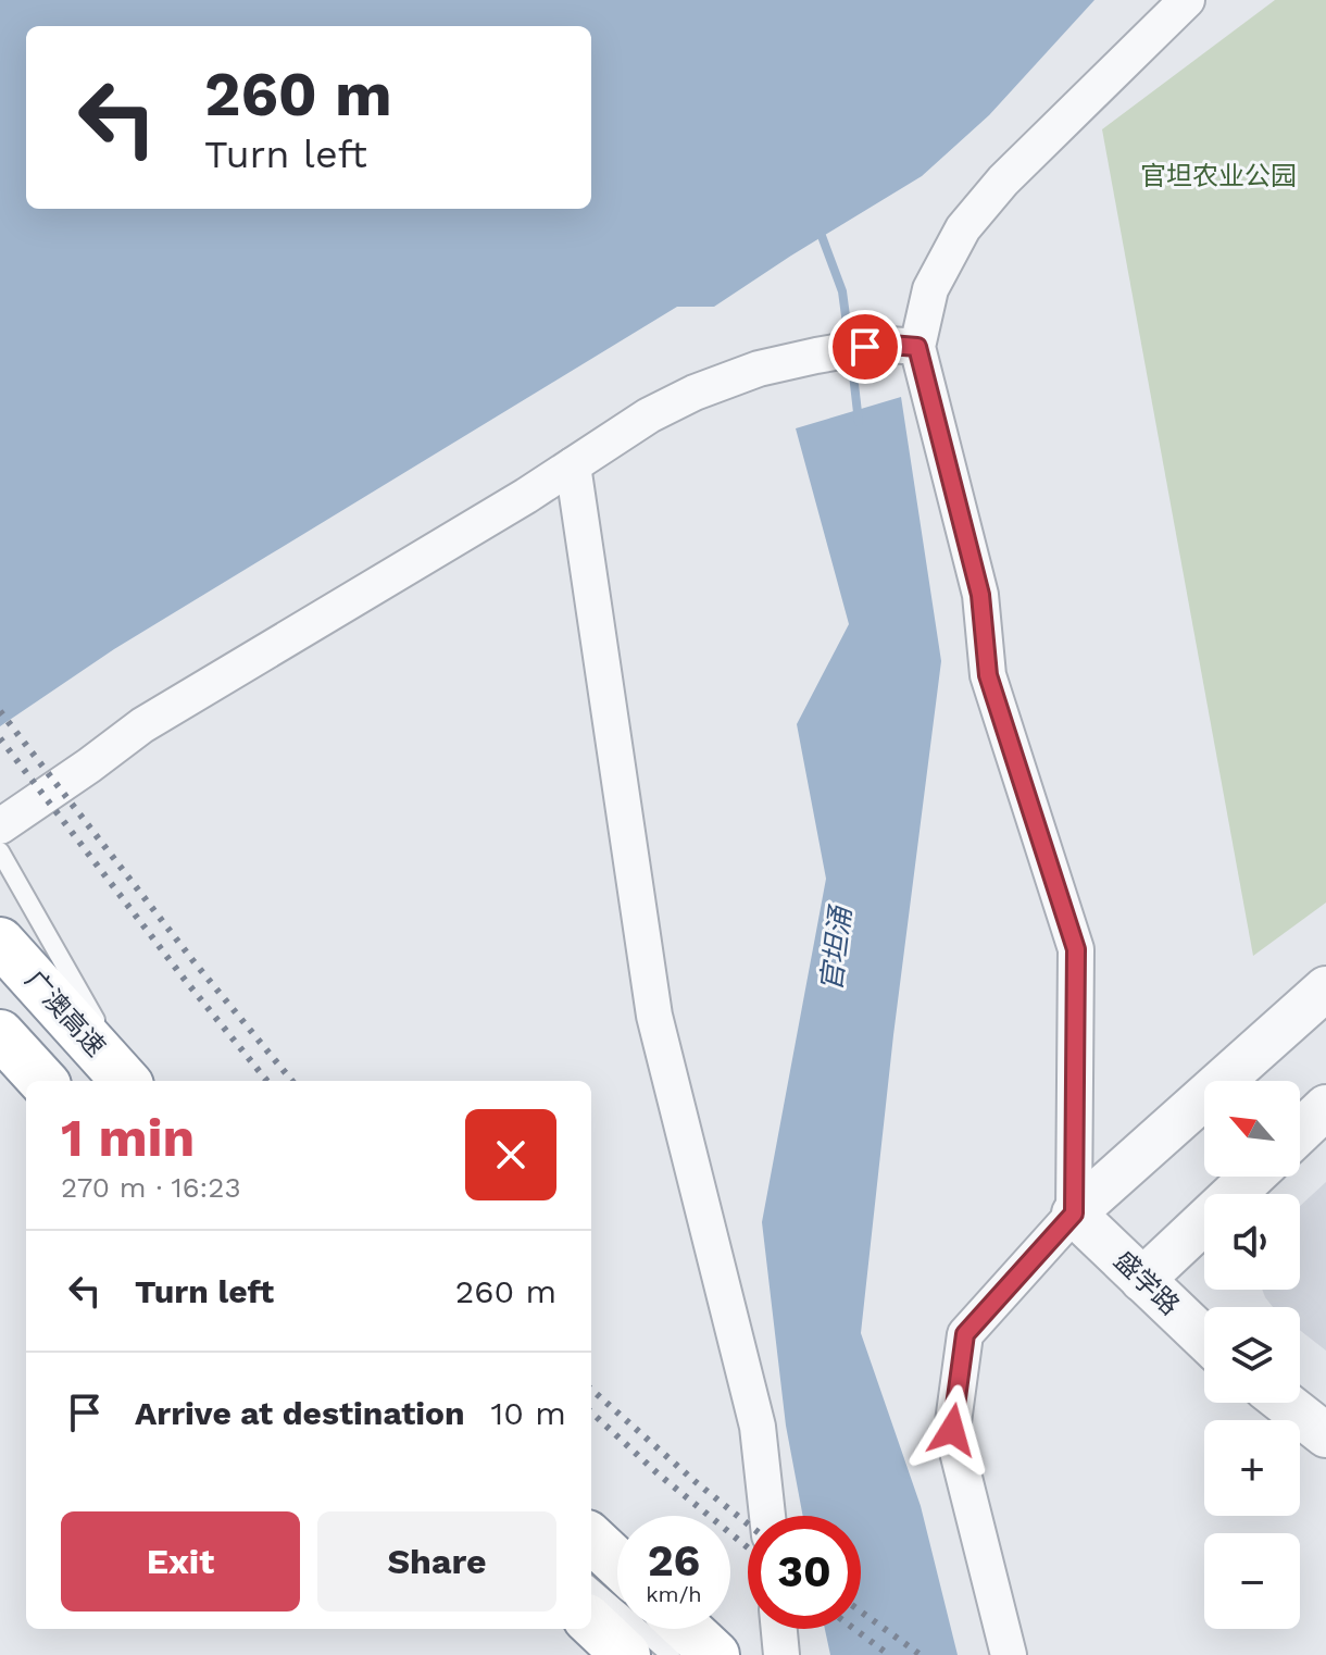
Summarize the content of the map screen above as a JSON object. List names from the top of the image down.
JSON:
{
  "streets": {
    "highway": ["广澳高速"],
    "street": ["盛学路"]
  },
  "water": ["官坦涌"],
  "parks": ["官坦农业公园"],
  "north": "top left",
  "page": {
    "turn": ["260 m", "Turn left"],
    "map_buttons": ["+", "−"],
    "heading": ["1 min", "270 m · 16:23"],
    "list": [
      {
        "name": "Turn left",
        "value": "260 m"
      },
      {
        "name": "Arrive at destination",
        "value": "10 m"
      }
    ],
    "buttons": ["Exit", "Share"],
    "speed": "26 km/h",
    "limit": "30"
  }
}
